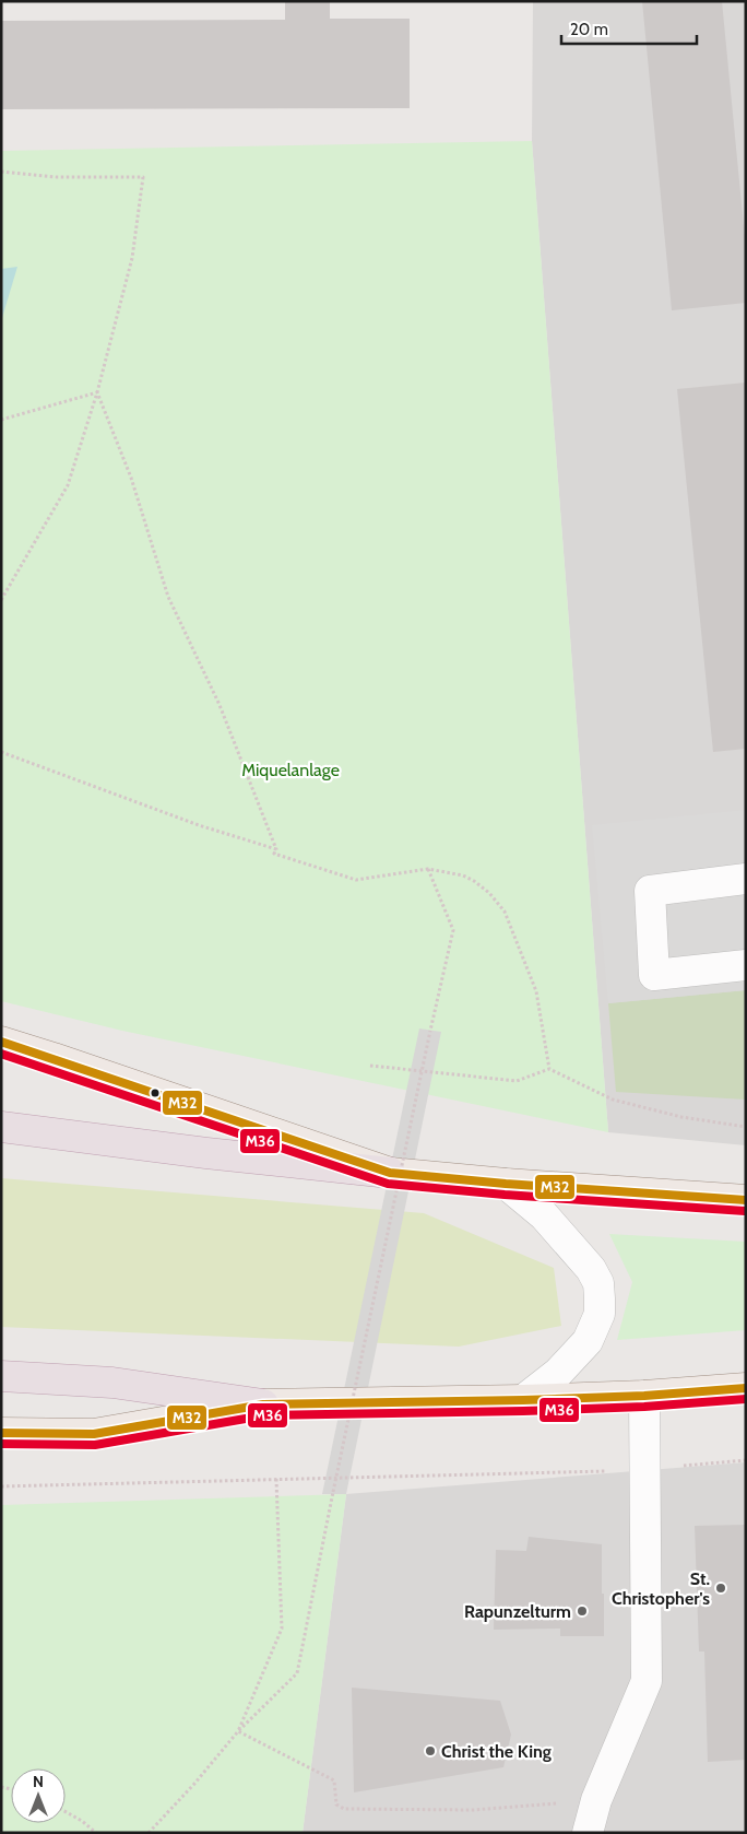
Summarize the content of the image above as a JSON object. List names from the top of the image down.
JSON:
{
  "parks": ["Miquelanlage"],
  "places": ["St. Christopher's", "Rapunzelturm", "Christ the King"],
  "lines": ["transit line M32", "transit line M36"],
  "scale_bar": "20 m",
  "north": "top"
}
